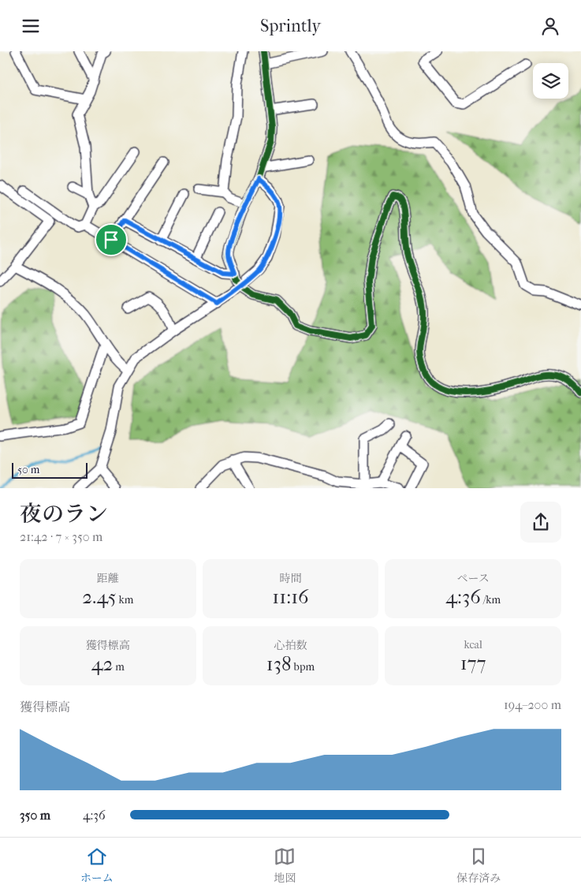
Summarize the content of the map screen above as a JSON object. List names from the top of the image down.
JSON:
{
  "scale_bar": "50 m",
  "page": {
    "header": "Sprintly",
    "scale": "50 m",
    "heading": ["夜のラン", "21:42 · 7 × 350 m"],
    "stats": [
      ["距離", "2.45 km"],
      ["時間", "11:16"],
      ["ペース", "4:36 /km"],
      ["獲得標高", "42 m"],
      ["心拍数", "138 bpm"],
      ["kcal", "177"]
    ],
    "chart": ["獲得標高", "194–200 m"],
    "list": [
      {
        "name": "350 m",
        "note": "4:36"
      }
    ],
    "tabs": ["ホーム", "地図", "保存済み"]
  }
}
